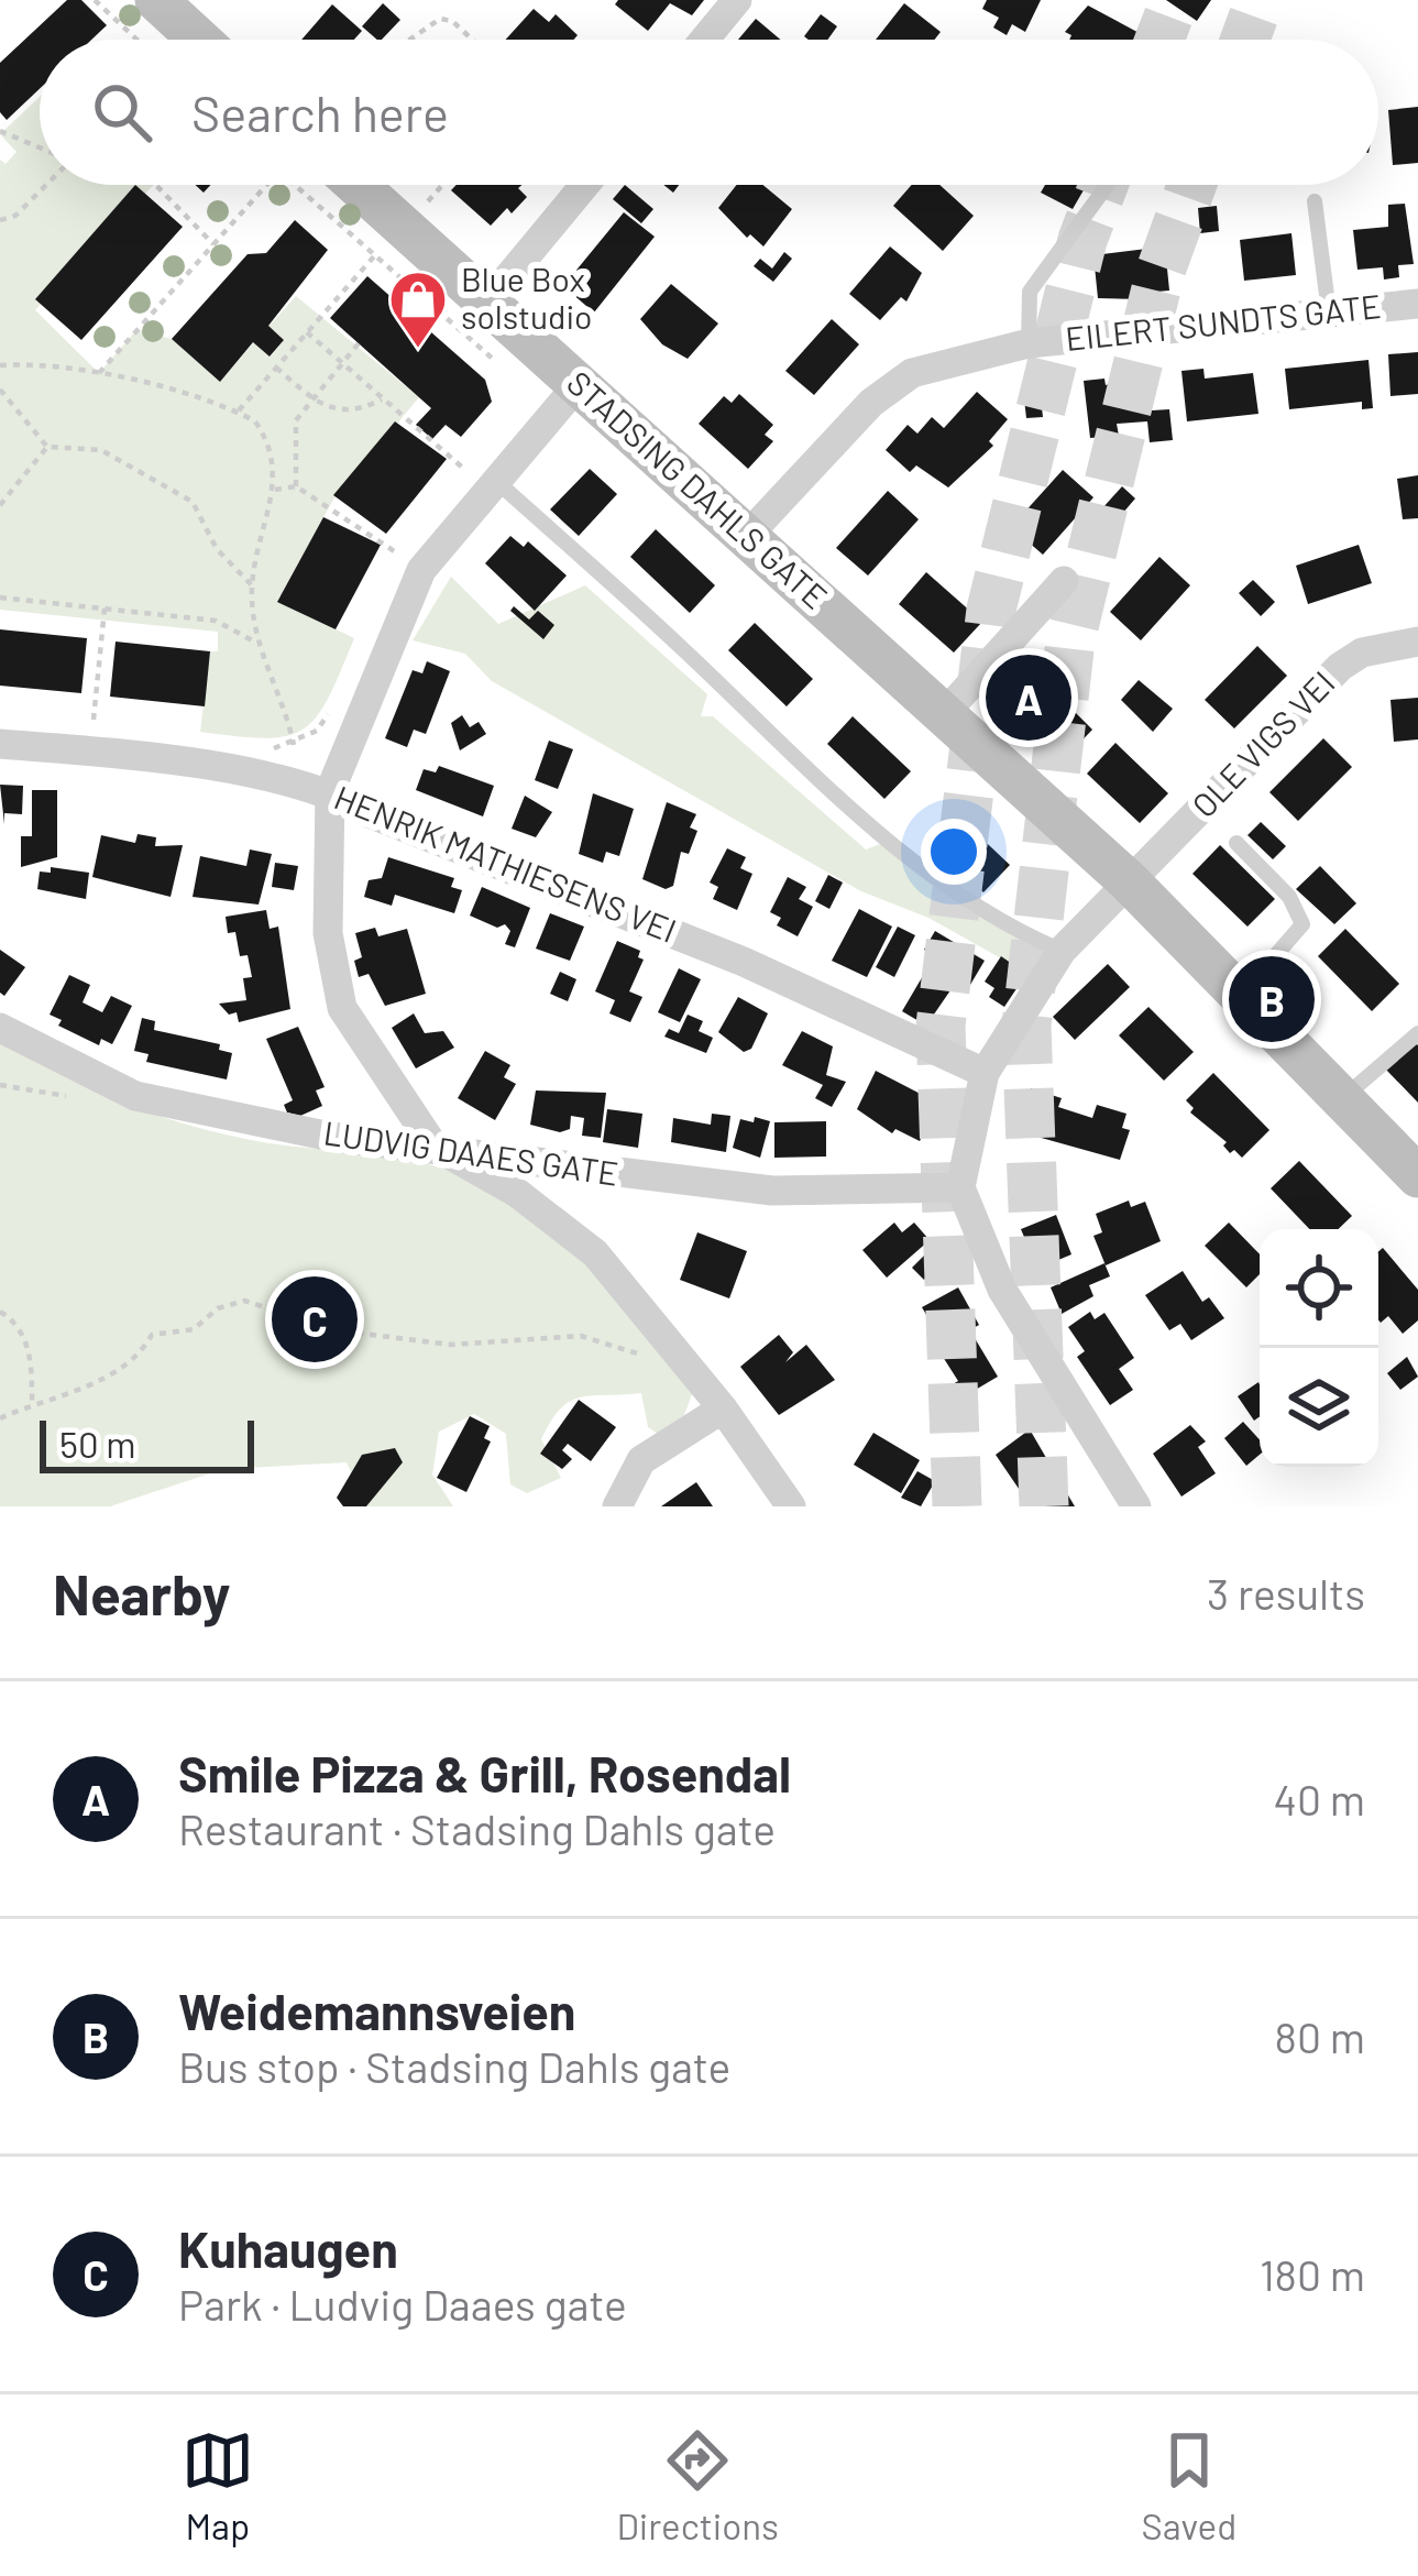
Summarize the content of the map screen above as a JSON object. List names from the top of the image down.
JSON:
{
  "streets": {
    "main road": ["STADSING DAHLS GATE"],
    "street": [
      "EILERT SUNDTS GATE",
      "OLE VIGS VEI",
      "HENRIK MATHIESENS VEI",
      "LUDVIG DAAES GATE"
    ]
  },
  "crossings": [
    ["EILERT SUNDTS GATE", "STADSING DAHLS GATE"],
    ["STADSING DAHLS GATE", "OLE VIGS VEI"],
    ["OLE VIGS VEI", "HENRIK MATHIESENS VEI"]
  ],
  "places": {
    "shop": ["Blue Box solstudio"]
  },
  "scale_bar": "50 m",
  "page": {
    "search": "Search here",
    "pins": ["A", "B", "C"],
    "scale": "50 m",
    "heading": ["Nearby", "3 results"],
    "list": [
      {
        "mark": "A",
        "name": "Smile Pizza & Grill, Rosendal",
        "note": "Restaurant · Stadsing Dahls gate",
        "value": "40 m"
      },
      {
        "mark": "B",
        "name": "Weidemannsveien",
        "note": "Bus stop · Stadsing Dahls gate",
        "value": "80 m"
      },
      {
        "mark": "C",
        "name": "Kuhaugen",
        "note": "Park · Ludvig Daaes gate",
        "value": "180 m"
      }
    ],
    "nav": ["Map", "Directions", "Saved"]
  }
}
